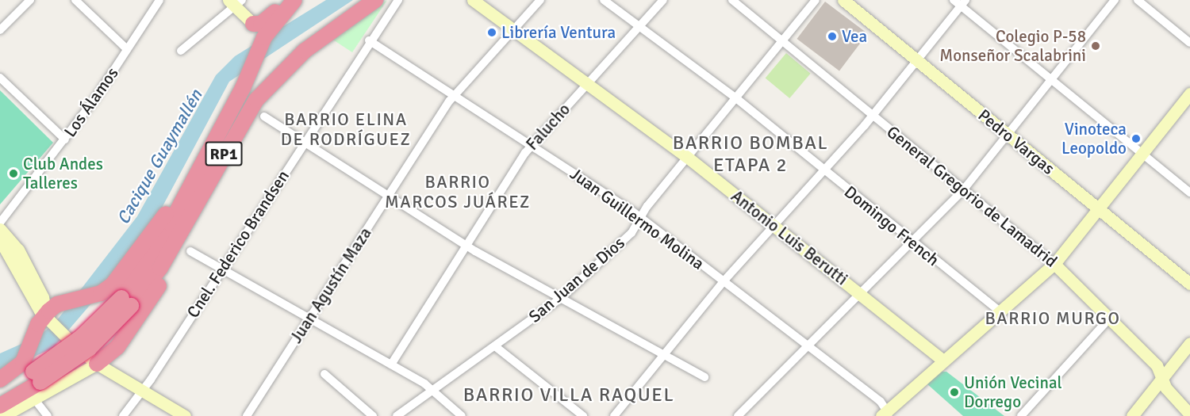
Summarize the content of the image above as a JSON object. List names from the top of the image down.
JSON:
{
  "streets": {
    "highway": ["RP1"],
    "street": [
      "Los Álamos",
      "Falucho",
      "Pedro Vargas",
      "General Gregorio de Lamadrid",
      "Juan Guillermo Molina",
      "Domingo French",
      "Antonio Luis Berutti",
      "Cnel. Federico Brandsen",
      "San Juan de Dios",
      "Juan Agustín Maza"
    ]
  },
  "crossings": [
    ["Falucho", "Juan Guillermo Molina"],
    ["Falucho", "Domingo French"],
    ["Falucho", "Antonio Luis Berutti"],
    ["General Gregorio de Lamadrid", "San Juan de Dios"],
    ["Juan Guillermo Molina", "Cnel. Federico Brandsen"],
    ["Juan Guillermo Molina", "San Juan de Dios"],
    ["Juan Guillermo Molina", "Juan Agustín Maza"],
    ["Domingo French", "San Juan de Dios"],
    ["Antonio Luis Berutti", "San Juan de Dios"],
    ["Antonio Luis Berutti", "Juan Agustín Maza"]
  ],
  "districts": [
    "BARRIO ELINA DE RODRÍGUEZ",
    "BARRIO BOMBAL ETAPA 2",
    "BARRIO MARCOS JUÁREZ",
    "BARRIO MURGO",
    "BARRIO VILLA RAQUEL"
  ],
  "water": ["Cacique Guaymallén"],
  "places": [
    "Librería Ventura",
    "Vea",
    "Colegio P-58 Monseñor Scalabrini",
    "Vinoteca Leopoldo",
    "Club Andes Talleres",
    "Unión Vecinal Dorrego"
  ]
}
